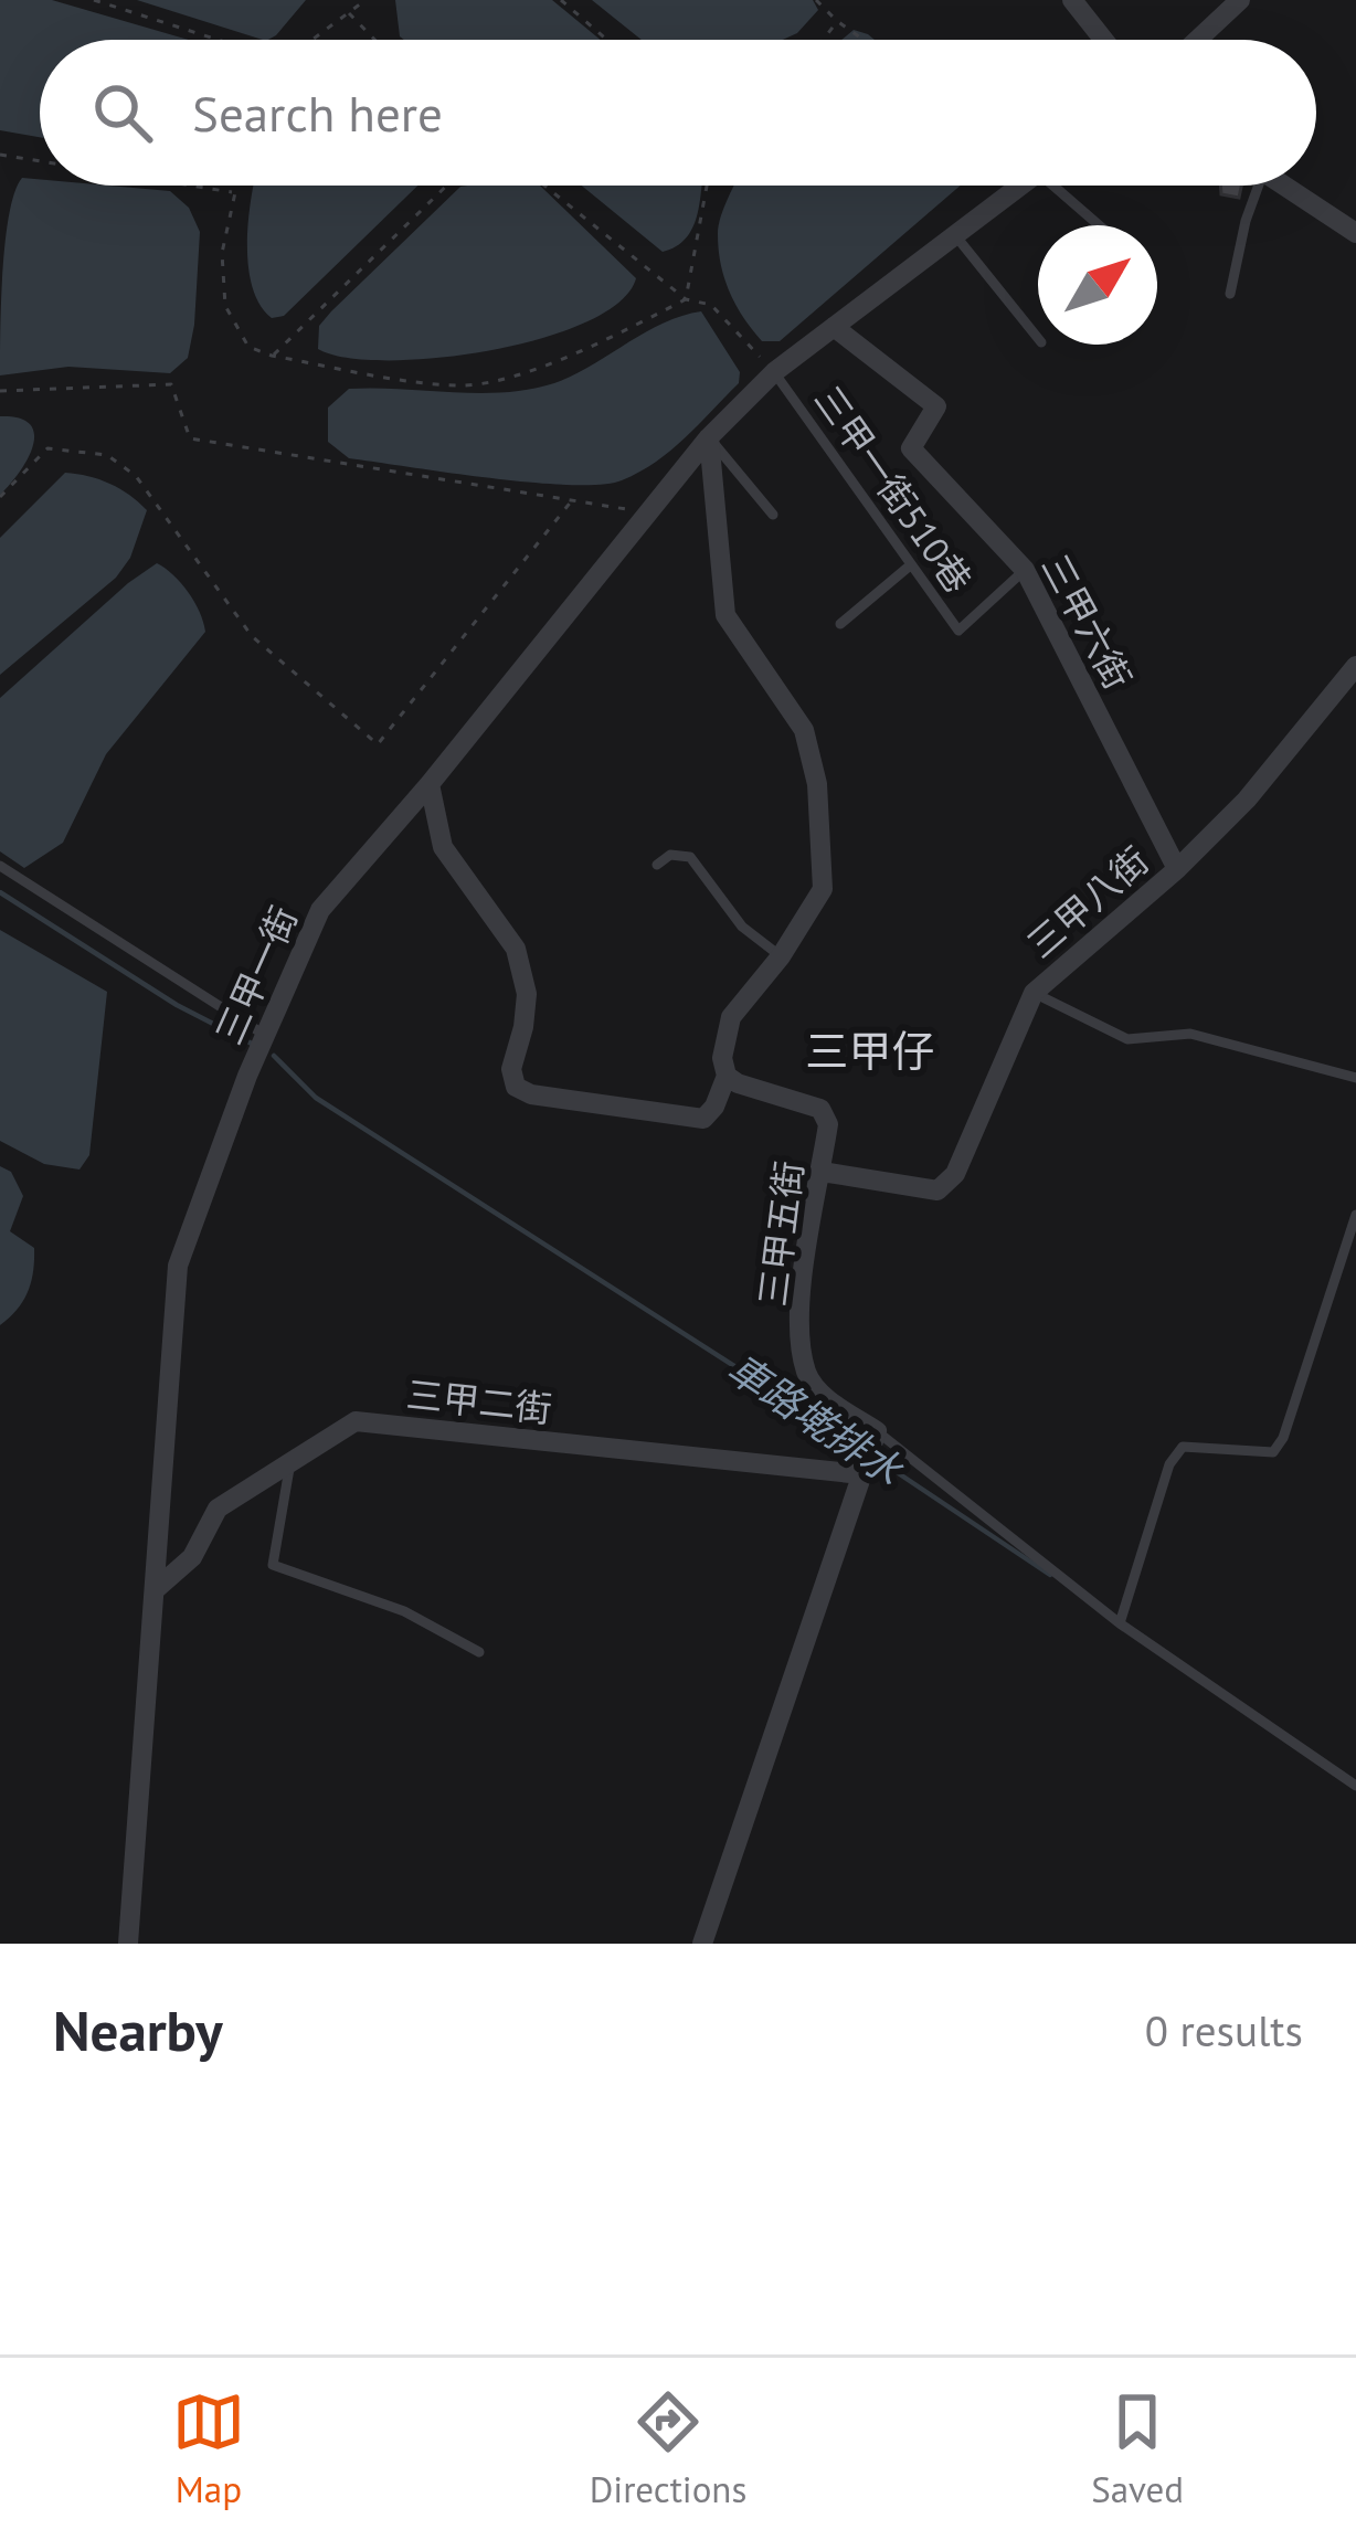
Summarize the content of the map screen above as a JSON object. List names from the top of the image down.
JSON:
{
  "streets": {
    "street": [
      "三甲六街",
      "三甲八街",
      "三甲一街",
      "三甲五街",
      "三甲二街"
    ],
    "lane": ["三甲一街510巷"]
  },
  "crossings": [
    ["三甲一街510巷", "三甲六街"],
    ["三甲一街510巷", "三甲一街"],
    ["三甲六街", "三甲八街"],
    ["三甲六街", "三甲一街"],
    ["三甲八街", "三甲五街"],
    ["三甲一街", "三甲二街"]
  ],
  "districts": ["三甲仔"],
  "water": ["車路墘排水"],
  "north": "top right",
  "page": {
    "search": "Search here",
    "heading": ["Nearby", "0 results"],
    "nav": ["Map", "Directions", "Saved"]
  }
}
